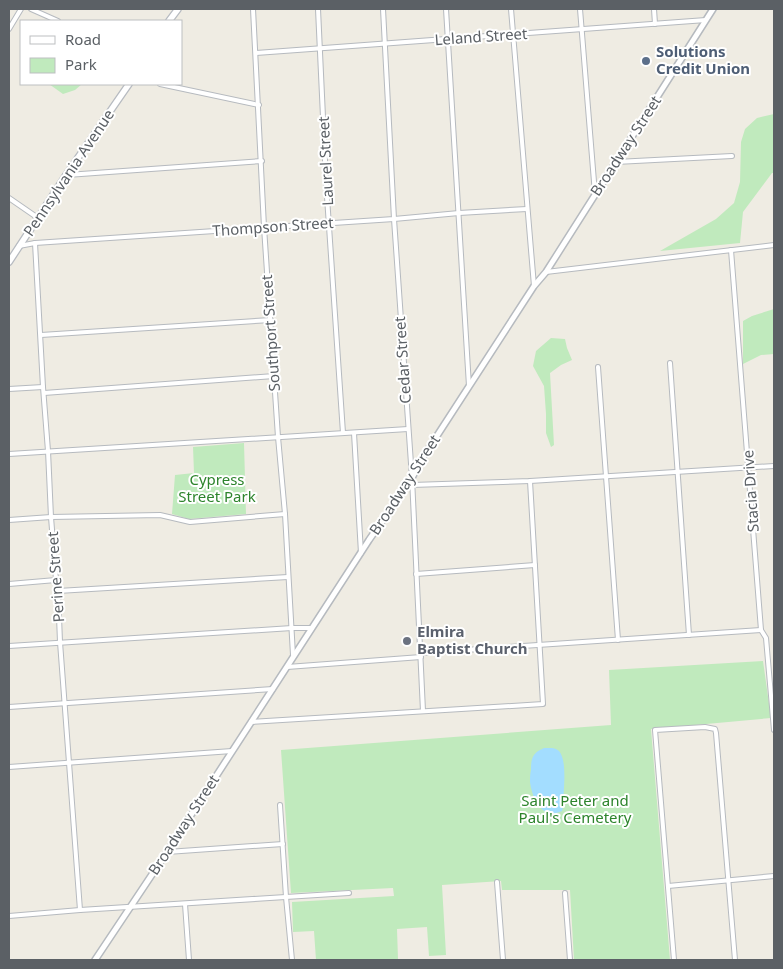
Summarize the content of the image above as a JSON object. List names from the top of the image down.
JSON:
{
  "streets": {
    "main road": ["Pennsylvania Avenue"],
    "street": [
      "Leland Street",
      "Broadway Street",
      "Laurel Street",
      "Thompson Street",
      "Southport Street",
      "Cedar Street",
      "Stacia Drive",
      "Perine Street"
    ]
  },
  "crossings": [
    ["Leland Street", "Broadway Street"],
    ["Leland Street", "Laurel Street"],
    ["Leland Street", "Southport Street"],
    ["Leland Street", "Cedar Street"],
    ["Broadway Street", "Southport Street"],
    ["Broadway Street", "Cedar Street"],
    ["Laurel Street", "Thompson Street"],
    ["Pennsylvania Avenue", "Thompson Street"],
    ["Thompson Street", "Southport Street"],
    ["Thompson Street", "Cedar Street"],
    ["Thompson Street", "Perine Street"]
  ],
  "parks": ["Cypress Street Park", "Saint Peter and Paul's Cemetery"],
  "places": ["Solutions Credit Union", "Elmira Baptist Church"],
  "legend": ["Road", "Park"]
}
